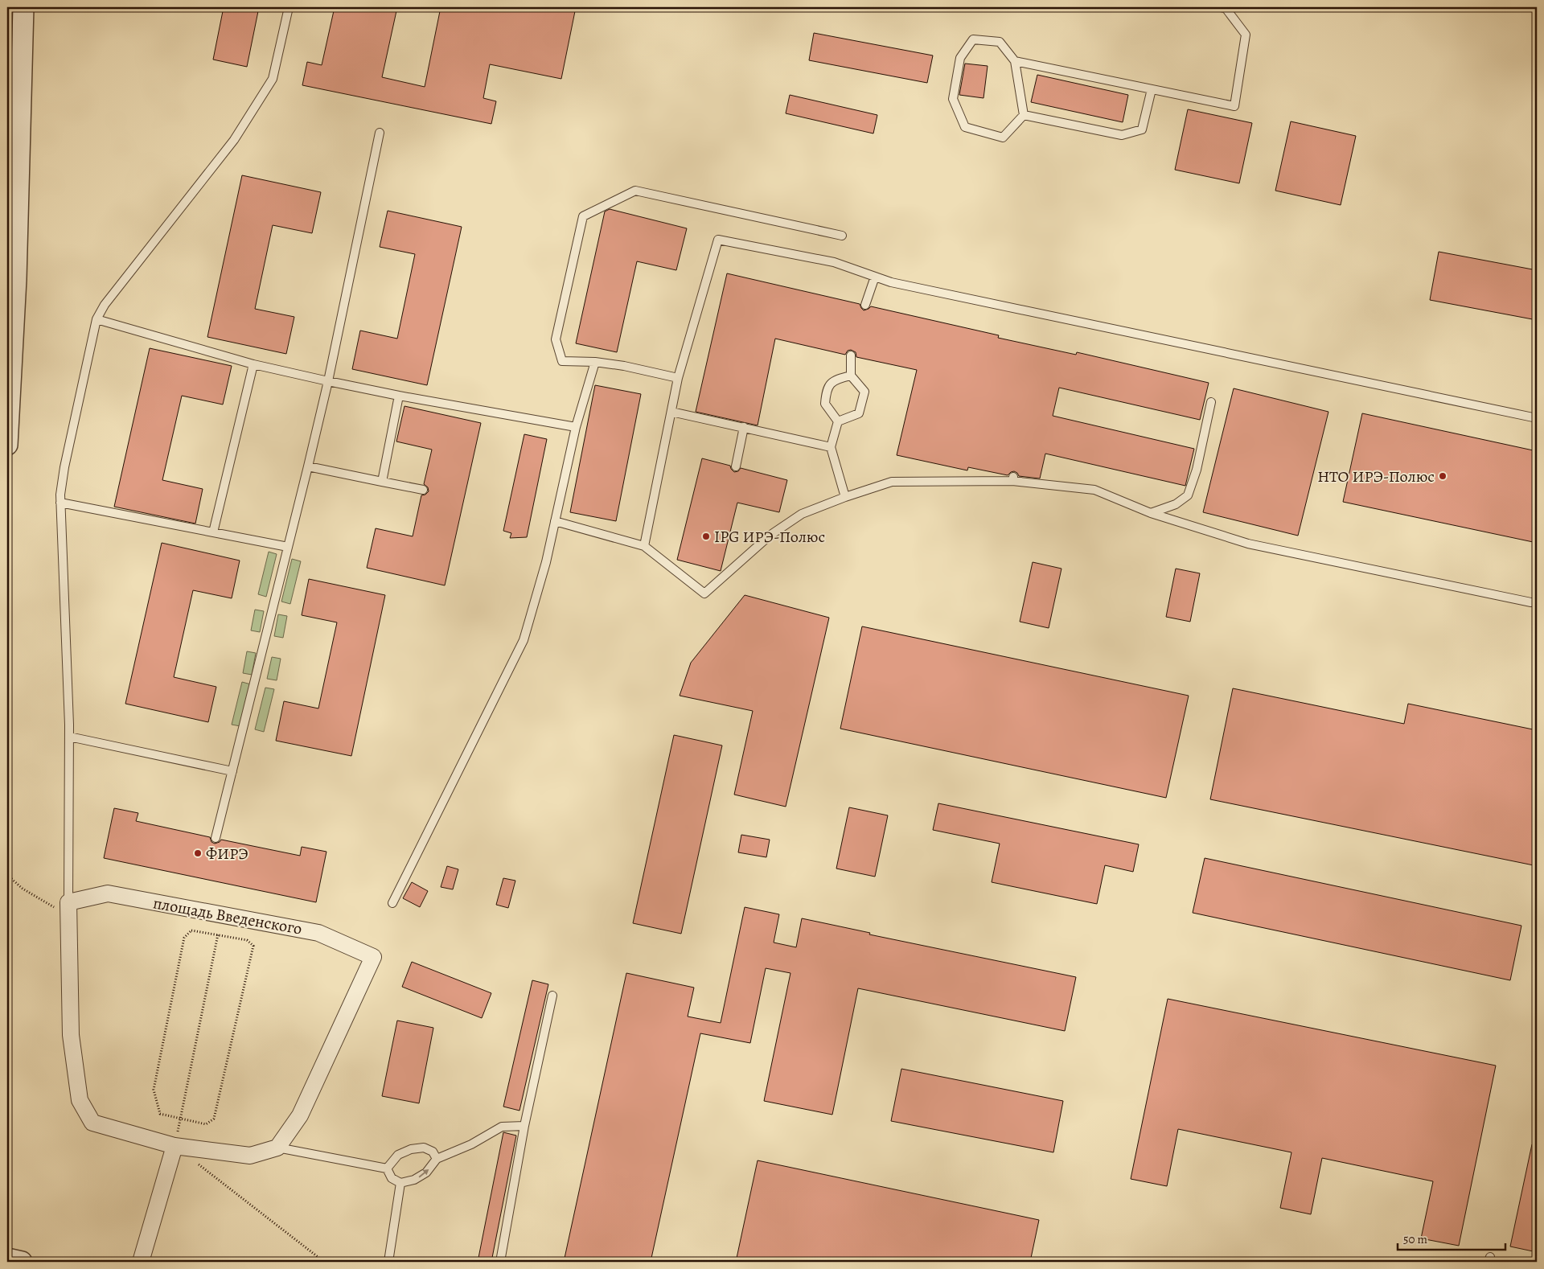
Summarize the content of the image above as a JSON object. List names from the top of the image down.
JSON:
{
  "streets": {
    "street": ["площадь Введенского"]
  },
  "places": ["НТО ИРЭ-Полюс", "IPG ИРЭ-Полюс", "ФИРЭ"],
  "scale_bar": "50 m"
}
